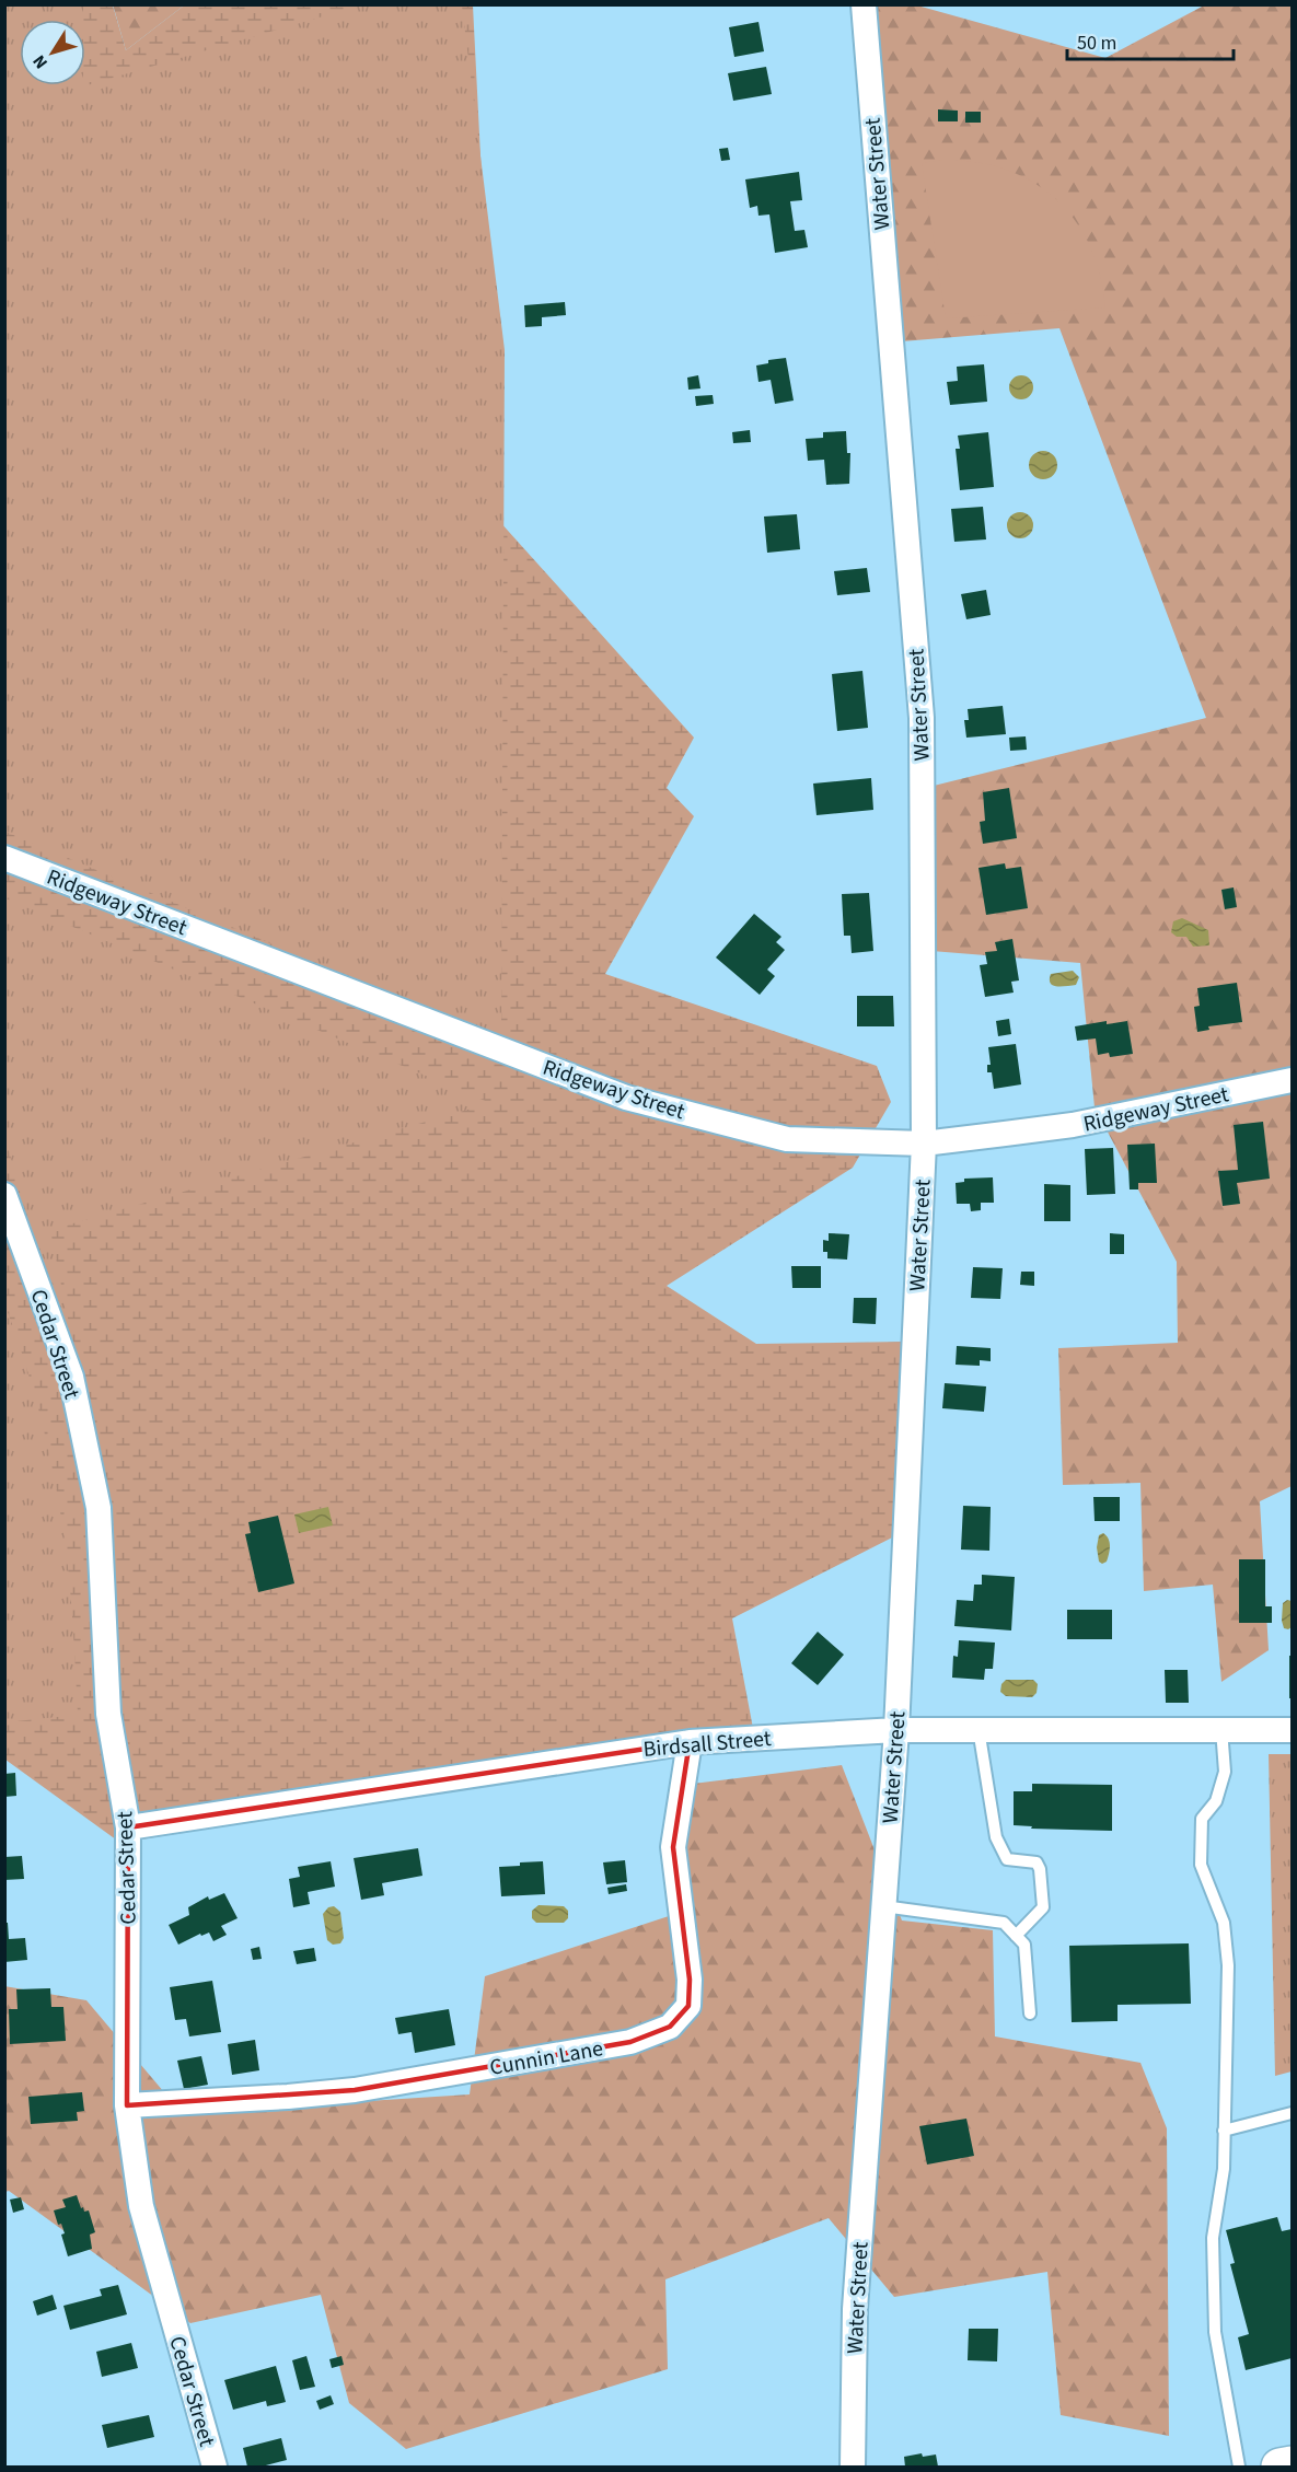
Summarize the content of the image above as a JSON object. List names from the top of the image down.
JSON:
{
  "streets": {
    "street": [
      "Water Street",
      "Ridgeway Street",
      "Cedar Street",
      "Birdsall Street",
      "Cunnin Lane"
    ]
  },
  "crossings": [
    ["Water Street", "Ridgeway Street"],
    ["Water Street", "Birdsall Street"],
    ["Cedar Street", "Birdsall Street"],
    ["Cedar Street", "Cunnin Lane"],
    ["Birdsall Street", "Cunnin Lane"]
  ],
  "scale_bar": "50 m",
  "north": "bottom left"
}
